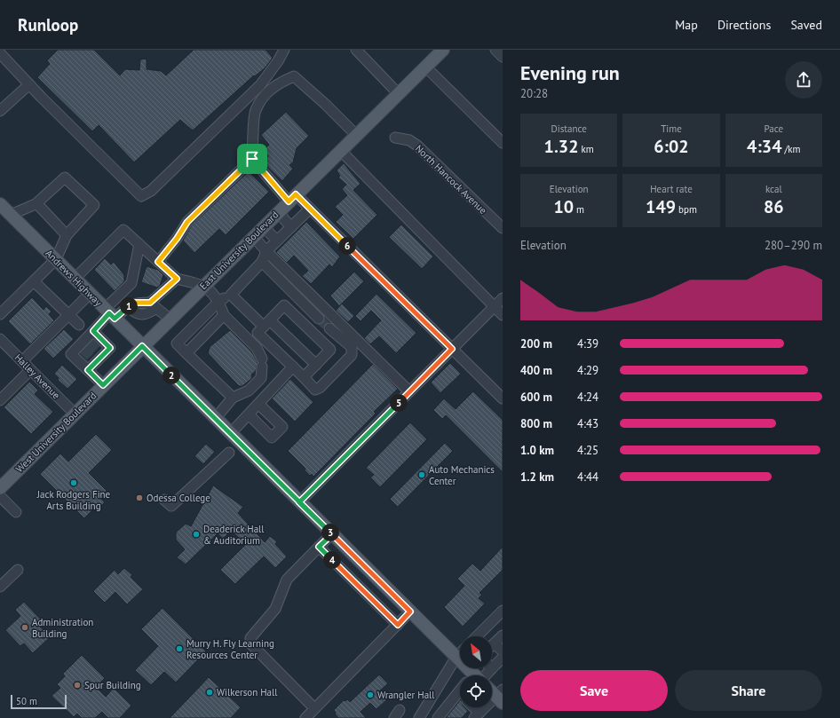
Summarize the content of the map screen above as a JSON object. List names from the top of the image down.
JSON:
{
  "streets": {
    "main road": ["East University Boulevard", "Andrews Highway", "West University Boulevard"],
    "street": ["North Hancock Avenue", "Halley Avenue"]
  },
  "crossings": [
    ["East University Boulevard", "Andrews Highway"],
    ["East University Boulevard", "West University Boulevard"],
    ["Andrews Highway", "West University Boulevard"],
    ["Halley Avenue", "West University Boulevard"]
  ],
  "places": [
    "Auto Mechanics Center",
    "Jack Rodgers Fine Arts Building",
    "Odessa College",
    "Deaderick Hall & Auditorium",
    "Administration Building",
    "Murry H. Fly Learning Resources Center",
    "Spur Building",
    "Wilkerson Hall",
    "Wrangler Hall"
  ],
  "scale_bar": "50 m",
  "north": "top left",
  "page": {
    "header": "Runloop",
    "nav": ["Map", "Directions", "Saved"],
    "heading": ["Evening run", "20:28"],
    "stats": [
      ["Distance", "1.32 km"],
      ["Time", "6:02"],
      ["Pace", "4:34 /km"],
      ["Elevation", "10 m"],
      ["Heart rate", "149 bpm"],
      ["kcal", "86"]
    ],
    "chart": ["Elevation", "280–290 m"],
    "pins": [
      "6",
      "1",
      "2",
      "5",
      "3",
      "4"
    ],
    "list": [
      {
        "name": "200 m",
        "note": "4:39"
      },
      {
        "name": "400 m",
        "note": "4:29"
      },
      {
        "name": "600 m",
        "note": "4:24"
      },
      {
        "name": "800 m",
        "note": "4:43"
      },
      {
        "name": "1.0 km",
        "note": "4:25"
      },
      {
        "name": "1.2 km",
        "note": "4:44"
      }
    ],
    "buttons": ["Save", "Share"],
    "scale": "50 m"
  }
}
